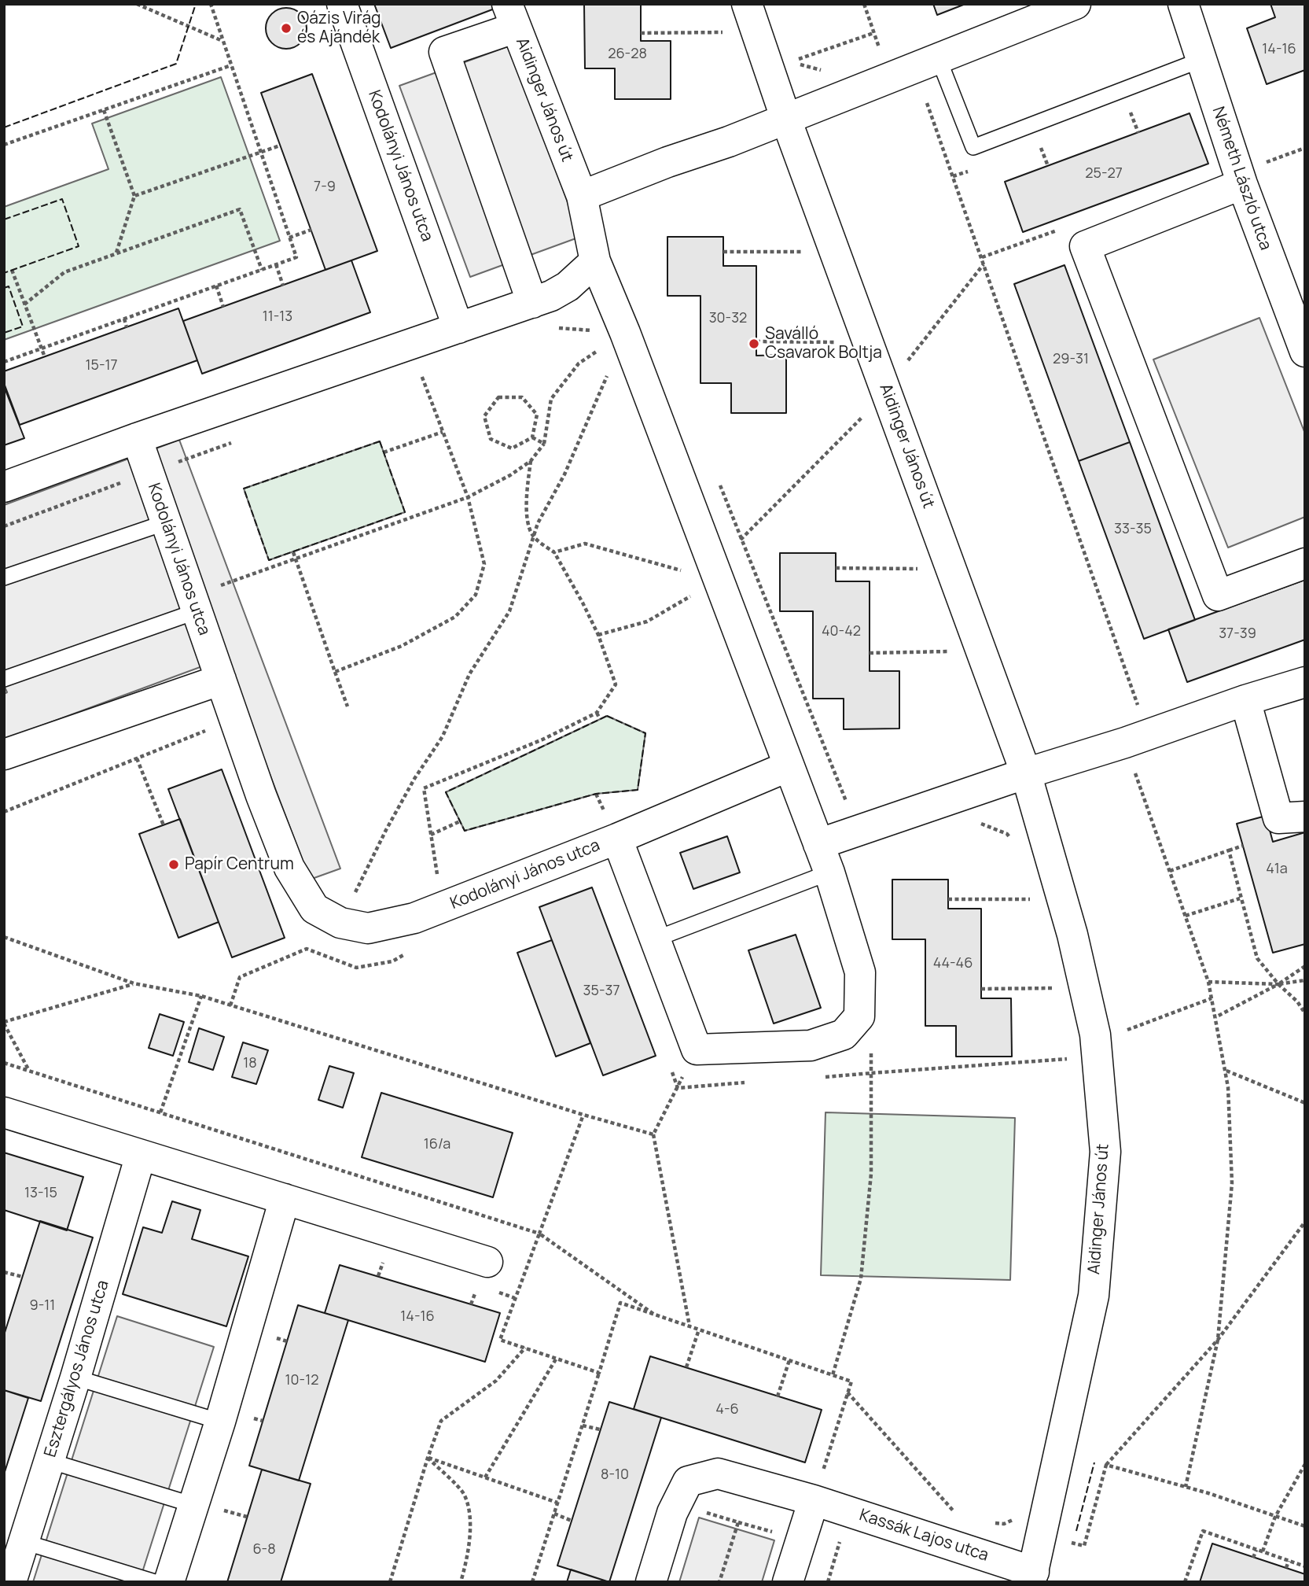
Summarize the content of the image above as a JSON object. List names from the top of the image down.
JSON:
{
  "streets": {
    "street": [
      "Aidinger János út",
      "Kodolányi János utca",
      "Németh László utca",
      "Esztergályos János utca",
      "Kassák Lajos utca"
    ]
  },
  "crossings": [
    ["Aidinger János út", "Kodolányi János utca"],
    ["Aidinger János út", "Kassák Lajos utca"]
  ],
  "places": ["Oázis Virág és Ajándék", "Saválló Csavarok Boltja", "Papír Centrum"],
  "house_numbers": [
    "14-16",
    "26-28",
    "25-27",
    "7-9",
    "11-13",
    "30-32",
    "29-31",
    "15-17",
    "33-35",
    "40-42",
    "37-39",
    "41a",
    "44-46",
    "35-37",
    "18",
    "16/a",
    "13-15",
    "9-11",
    "14-16",
    "10-12",
    "4-6",
    "8-10",
    "6-8"
  ]
}
